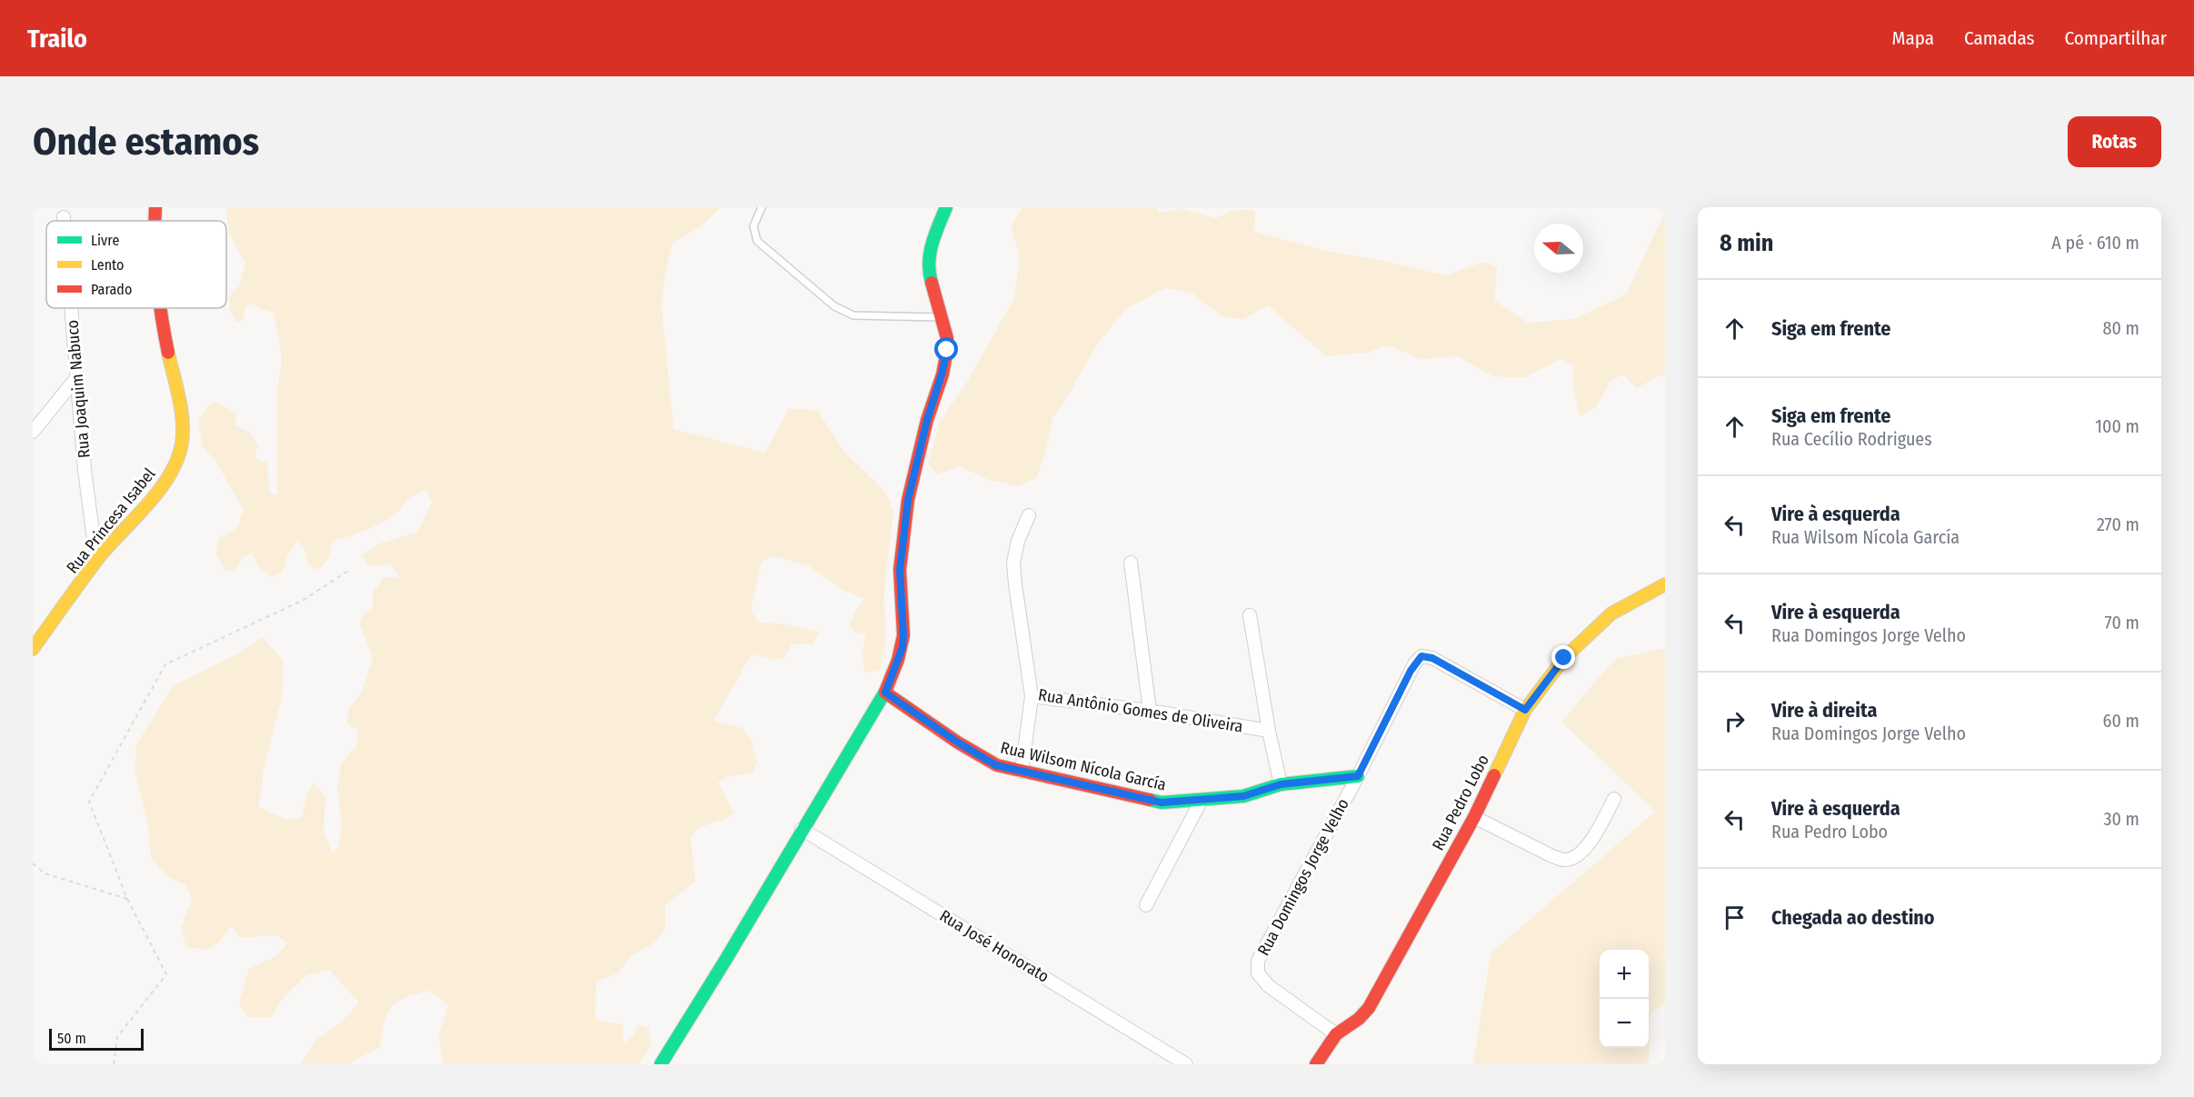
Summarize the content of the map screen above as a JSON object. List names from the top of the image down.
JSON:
{
  "streets": {
    "street": [
      "Rua Joaquim Nabuco",
      "Rua Princesa Isabel",
      "Rua Antônio Gomes de Oliveira",
      "Rua Wilsom Nícola García",
      "Rua Pedro Lobo",
      "Rua Domingos Jorge Velho",
      "Rua José Honorato"
    ]
  },
  "crossings": [
    ["Rua Joaquim Nabuco", "Rua Princesa Isabel"],
    ["Rua Wilsom Nícola García", "Rua Domingos Jorge Velho"],
    ["Rua Pedro Lobo", "Rua Domingos Jorge Velho"]
  ],
  "legend": ["Livre", "Lento", "Parado"],
  "scale_bar": "50 m",
  "north": "left",
  "page": {
    "header": "Trailo",
    "nav": ["Mapa", "Camadas", "Compartilhar"],
    "buttons": "Rotas",
    "title": "Onde estamos",
    "heading": ["8 min", "A pé · 610 m"],
    "list": [
      ["Siga em frente", "80 m"],
      ["Siga em frente", "Rua Cecílio Rodrigues", "100 m"],
      ["Vire à esquerda", "Rua Wilsom Nícola García", "270 m"],
      ["Vire à esquerda", "Rua Domingos Jorge Velho", "70 m"],
      ["Vire à direita", "Rua Domingos Jorge Velho", "60 m"],
      ["Vire à esquerda", "Rua Pedro Lobo", "30 m"],
      "Chegada ao destino"
    ],
    "map_buttons": ["+", "−"],
    "scale": "50 m"
  }
}
